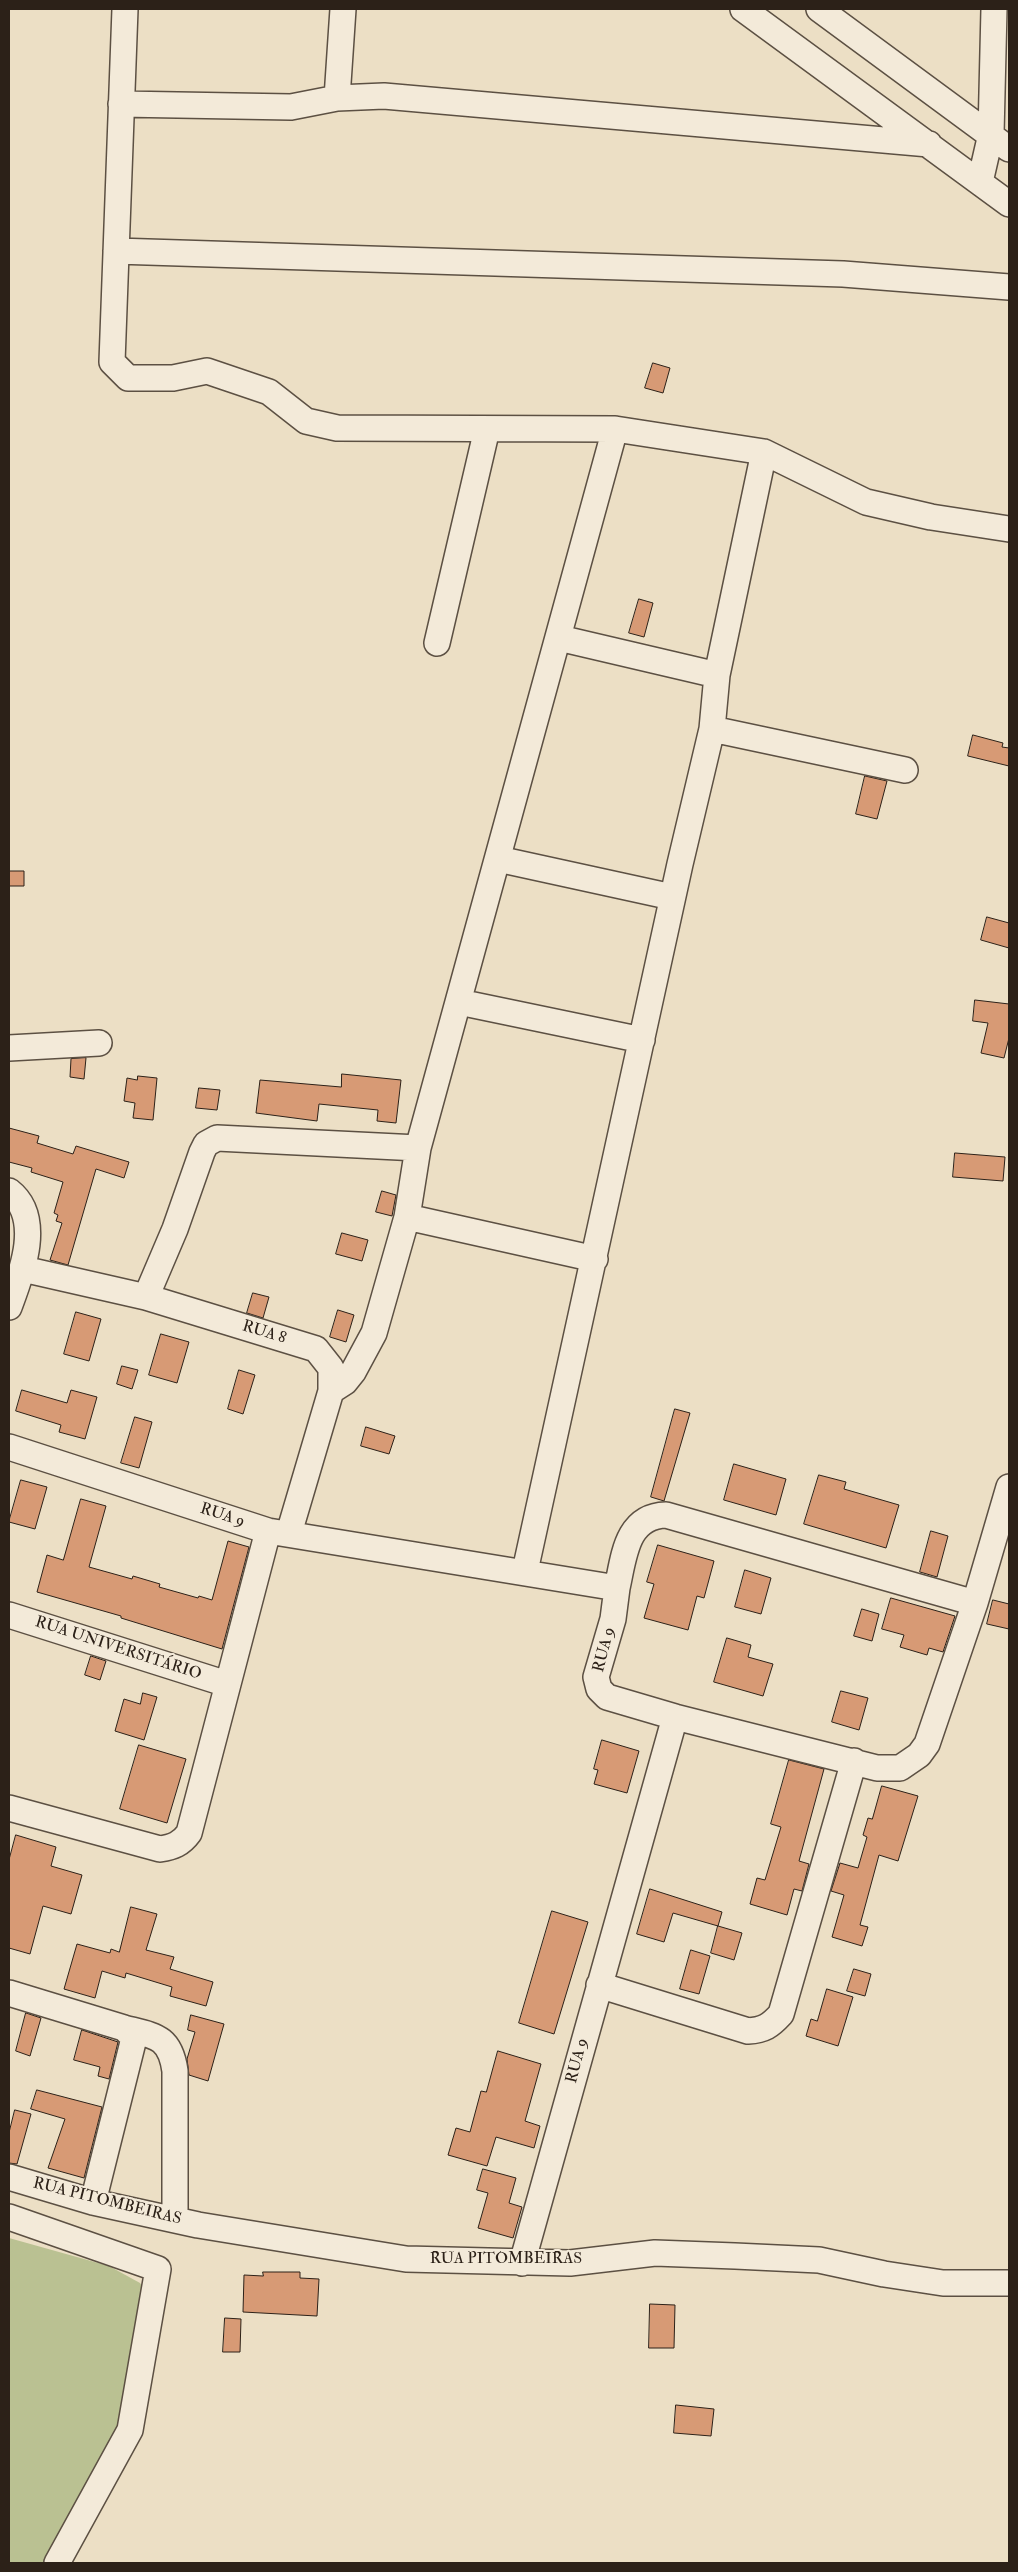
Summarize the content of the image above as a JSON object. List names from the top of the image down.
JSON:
{
  "streets": {
    "street": [
      "RUA 8",
      "RUA 9",
      "RUA UNIVERSITÁRIO",
      "RUA PITOMBEIRAS"
    ]
  },
  "crossings": [
    ["RUA 9", "RUA PITOMBEIRAS"]
  ]
}
